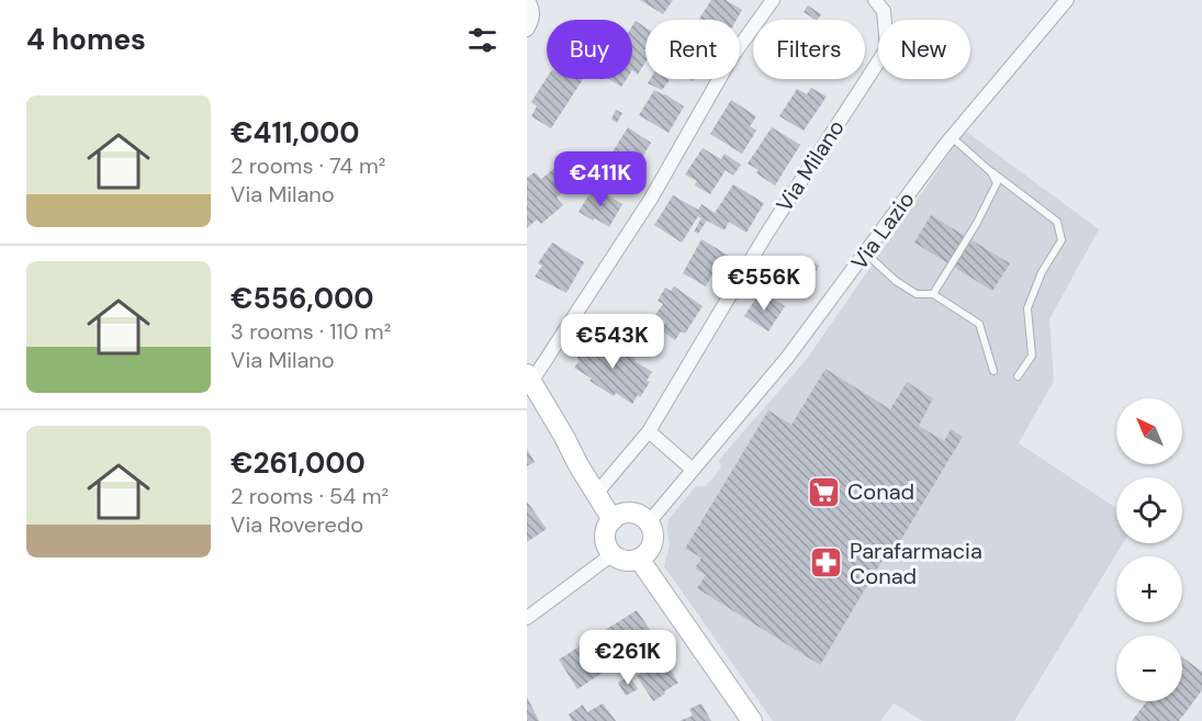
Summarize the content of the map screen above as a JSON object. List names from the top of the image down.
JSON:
{
  "streets": {
    "street": ["Via Milano", "Via Lazio"]
  },
  "places": {
    "supermarket": ["Conad"],
    "pharmacy": ["Parafarmacia Conad"]
  },
  "north": "top left",
  "page": {
    "heading": "4 homes",
    "chip": [
      "Buy",
      "Rent",
      "Filters",
      "New"
    ],
    "list": [
      {
        "name": "€411,000",
        "note": "2 rooms · 74 m² · Via Milano"
      },
      {
        "name": "€556,000",
        "note": "3 rooms · 110 m² · Via Milano"
      },
      {
        "name": "€261,000",
        "note": "2 rooms · 54 m² · Via Roveredo"
      }
    ],
    "price": [
      "€411K",
      "€556K",
      "€543K",
      "€261K"
    ],
    "map_buttons": ["+", "−"]
  }
}
